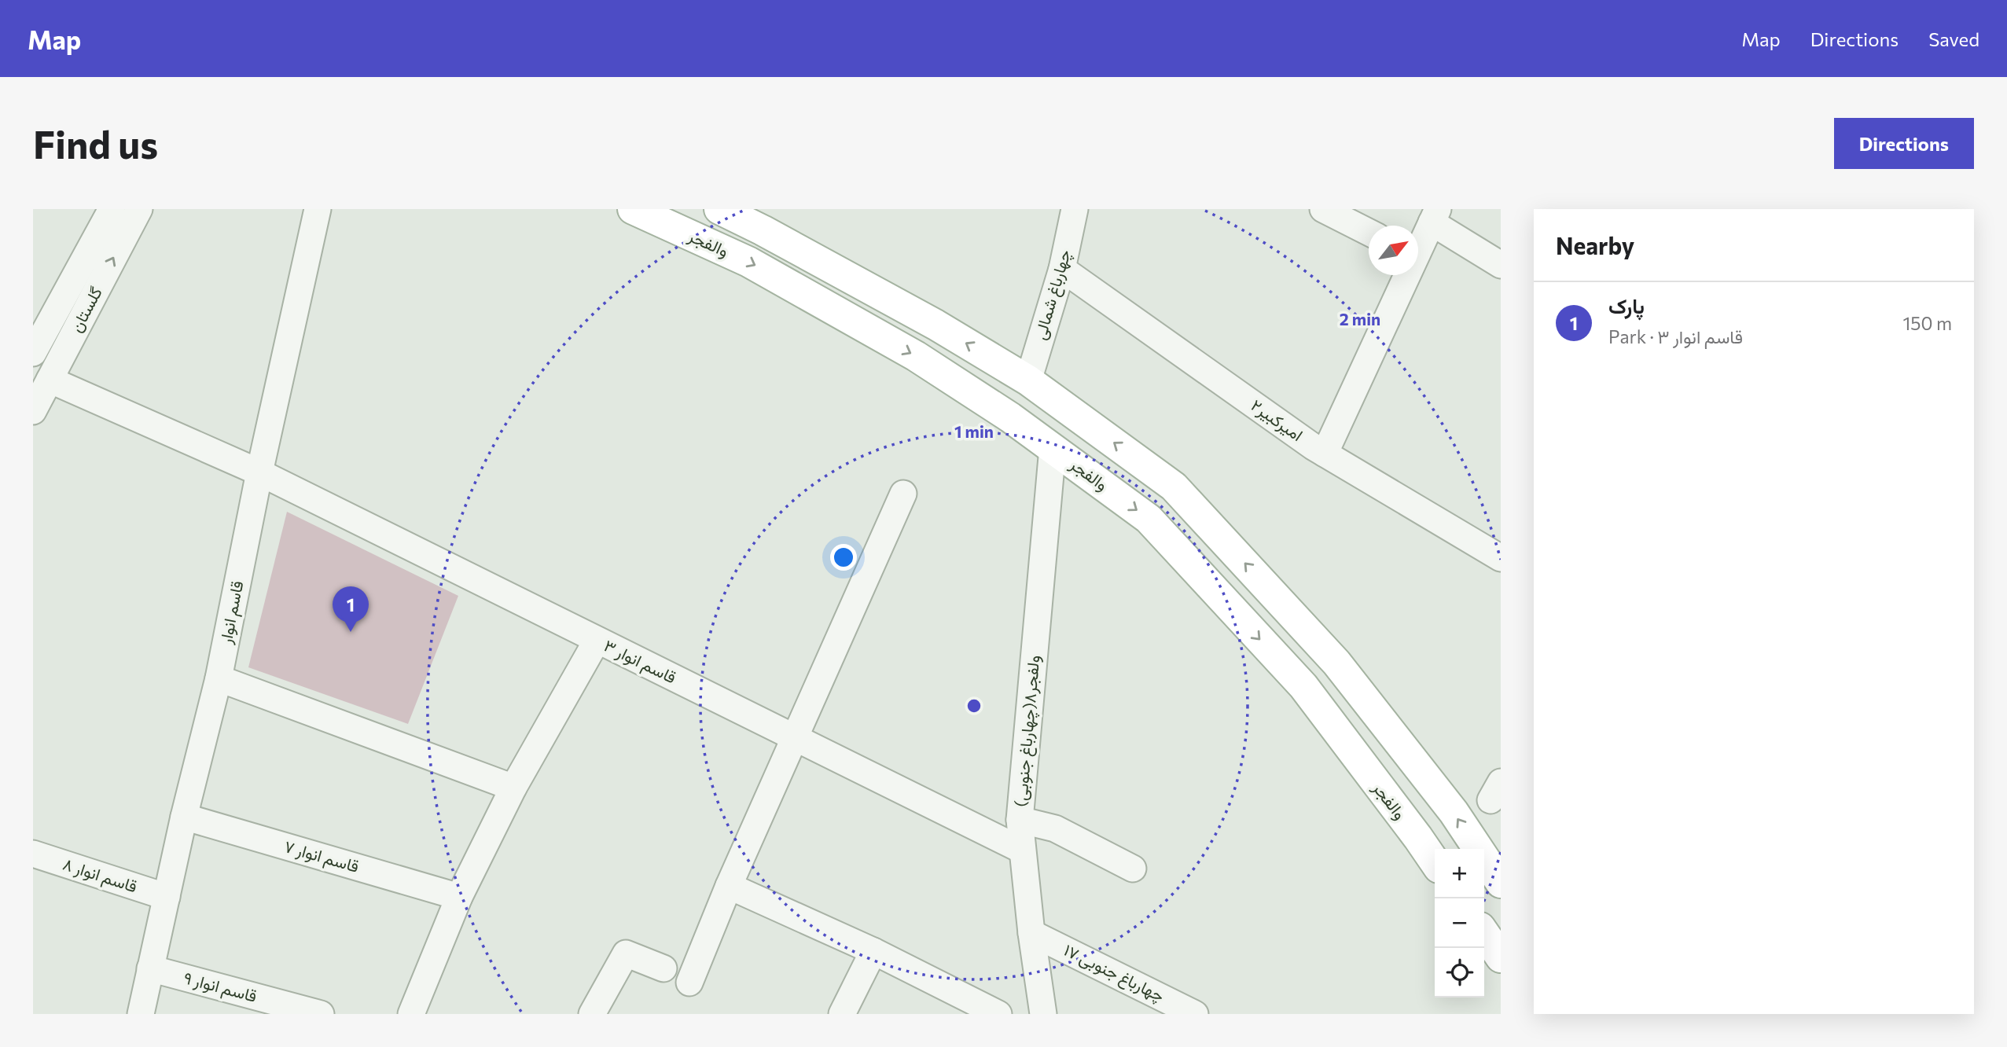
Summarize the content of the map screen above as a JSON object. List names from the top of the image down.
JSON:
{
  "streets": {
    "main road": ["والفجر"],
    "street": [
      "چهارباغ شمالی",
      "گلستان",
      "امیرکبیر۲",
      "قاسم انوار",
      "قاسم انوار ۳",
      "ولفجر۸(چهارباغ جنوبی)",
      "قاسم انوار ۷",
      "قاسم انوار ۸",
      "چهارباغ جنوبی ۱۷",
      "قاسم انوار ۹"
    ]
  },
  "crossings": [
    ["والفجر", "ولفجر۸(چهارباغ جنوبی)"],
    ["چهارباغ شمالی", "امیرکبیر۲"],
    ["گلستان", "قاسم انوار ۳"],
    ["قاسم انوار", "قاسم انوار ۳"],
    ["قاسم انوار", "قاسم انوار ۷"],
    ["قاسم انوار", "قاسم انوار ۸"],
    ["قاسم انوار", "قاسم انوار ۹"],
    ["قاسم انوار ۳", "ولفجر۸(چهارباغ جنوبی)"],
    ["ولفجر۸(چهارباغ جنوبی)", "چهارباغ جنوبی ۱۷"]
  ],
  "north": "top right",
  "page": {
    "header": "Map",
    "nav": ["Map", "Directions", "Saved"],
    "buttons": "Directions",
    "title": "Find us",
    "heading": "Nearby",
    "list": [
      {
        "mark": "1",
        "name": "پارک",
        "note": "Park · قاسم انوار ۳",
        "value": "150 m"
      }
    ],
    "pins": "1",
    "map_buttons": ["+", "−"]
  },
  "rings": ["2 min", "1 min"]
}
